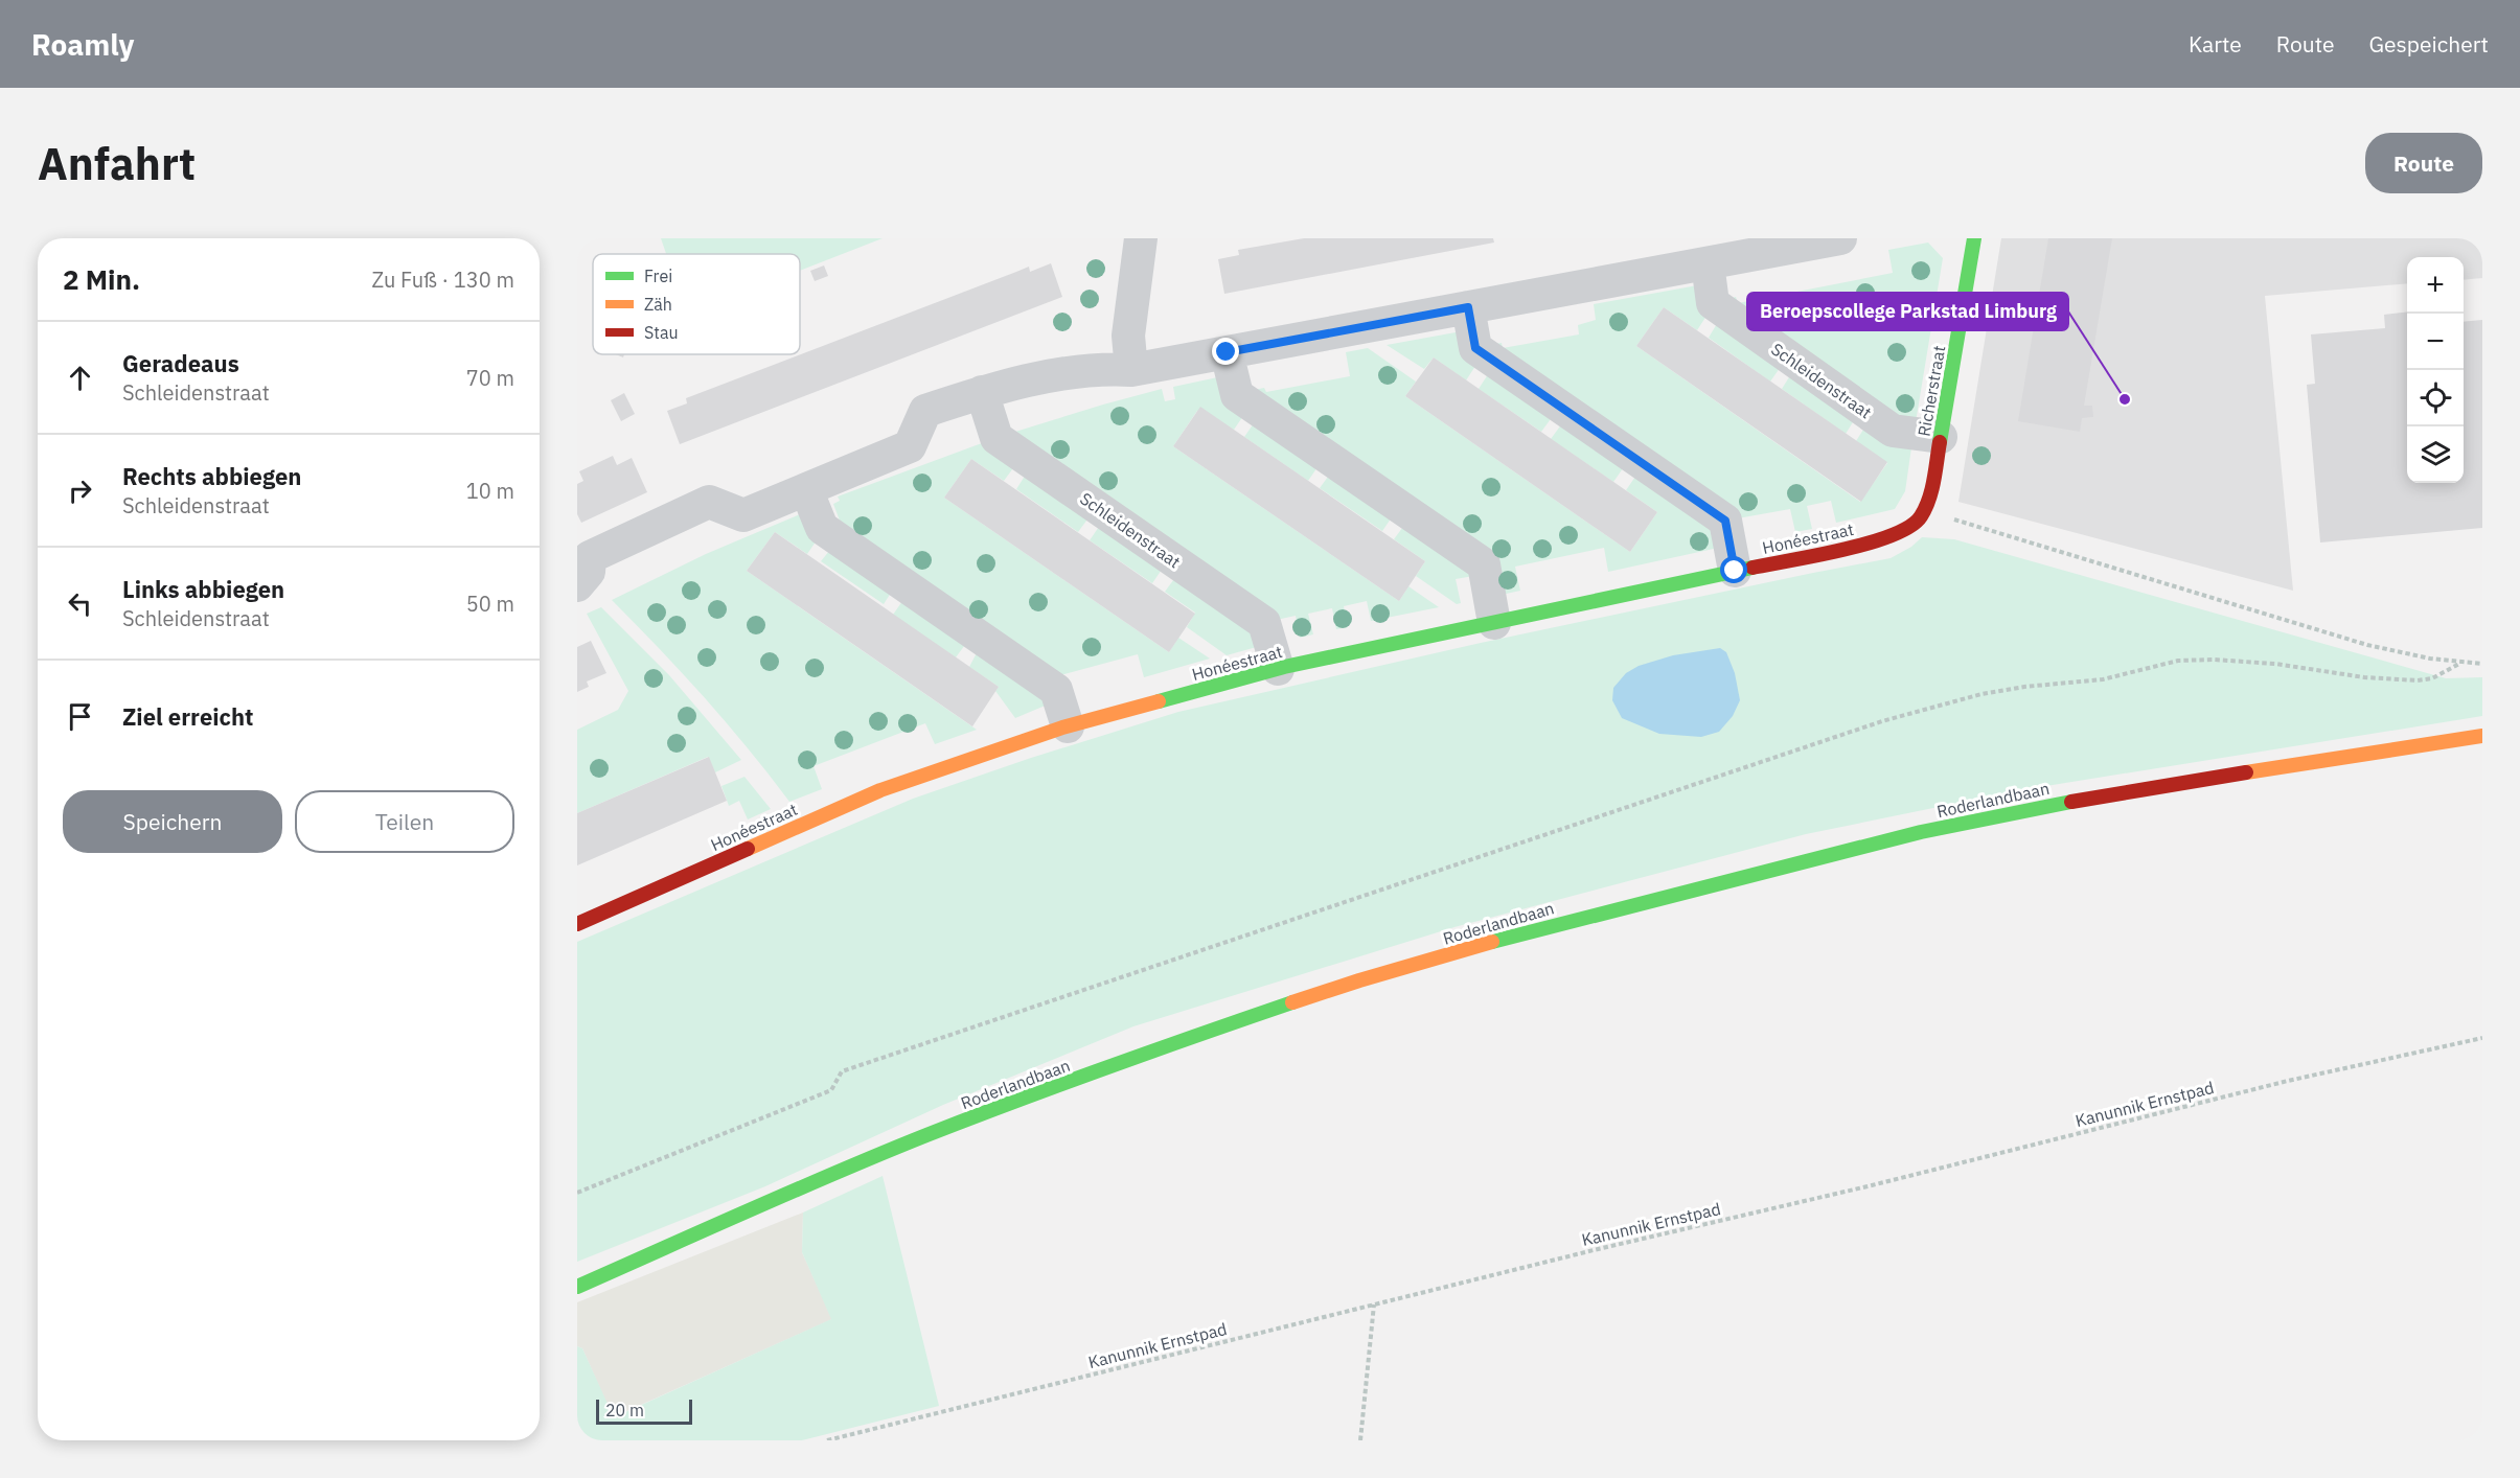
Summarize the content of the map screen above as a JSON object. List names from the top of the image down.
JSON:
{
  "streets": {
    "main road": ["Richerstraat", "Honéestraat", "Roderlandbaan"],
    "street": ["Schleidenstraat"],
    "path": ["Kanunnik Ernstpad"]
  },
  "crossings": [
    ["Schleidenstraat", "Richerstraat"],
    ["Schleidenstraat", "Honéestraat"],
    ["Richerstraat", "Honéestraat"]
  ],
  "places": ["Beroepscollege Parkstad Limburg"],
  "legend": ["Frei", "Zäh", "Stau"],
  "scale_bar": "20 m",
  "page": {
    "header": "Roamly",
    "nav": ["Karte", "Route", "Gespeichert"],
    "buttons": [
      "Route",
      ["Speichern", "Teilen"]
    ],
    "title": "Anfahrt",
    "heading": ["2 Min.", "Zu Fuß · 130 m"],
    "map_buttons": ["+", "−"],
    "list": [
      ["Geradeaus", "Schleidenstraat", "70 m"],
      ["Rechts abbiegen", "Schleidenstraat", "10 m"],
      ["Links abbiegen", "Schleidenstraat", "50 m"],
      "Ziel erreicht"
    ],
    "scale": "20 m"
  }
}
